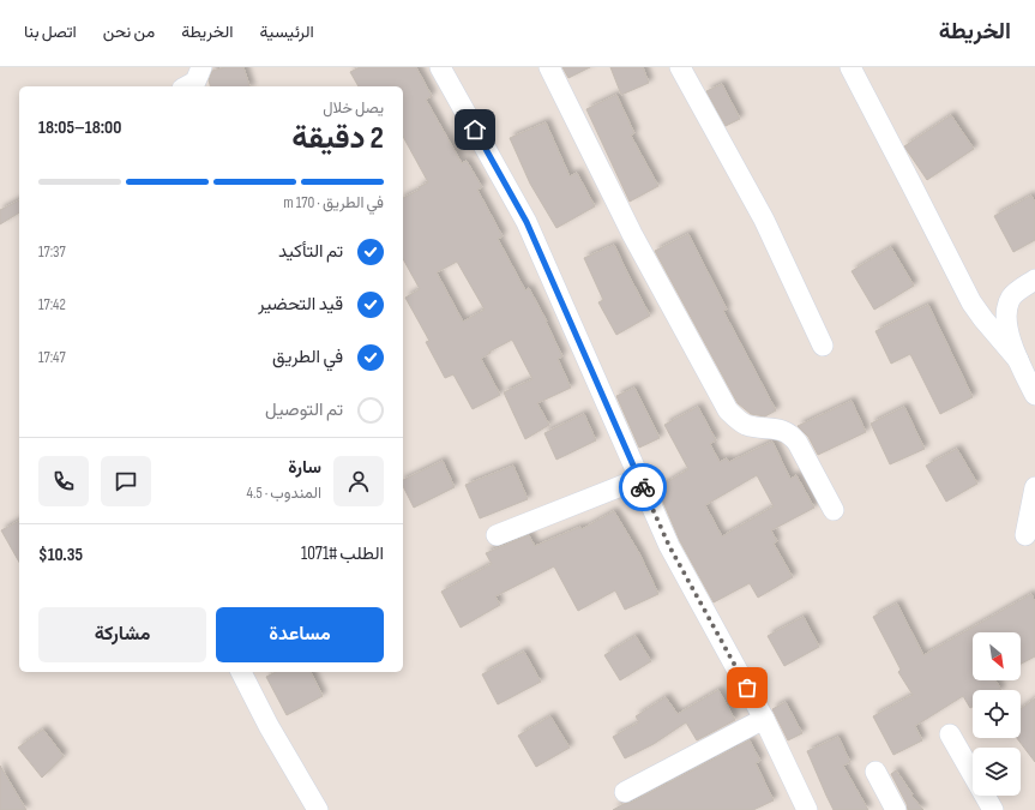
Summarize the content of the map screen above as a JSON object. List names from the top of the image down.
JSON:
{
  "north": "bottom right",
  "page": {
    "header": "الخريطة",
    "nav": [
      "الرئيسية",
      "الخريطة",
      "من نحن",
      "اتصل بنا"
    ],
    "heading": ["2 دقيقة", "يصل خلال", "18:00–18:05"],
    "panel": [
      "سارة",
      "المندوب · 4.5",
      "الطلب #1071",
      "$10.35"
    ],
    "bar": "في الطريق · 170 m",
    "list": [
      ["تم التأكيد", "17:37"],
      ["قيد التحضير", "17:42"],
      ["في الطريق", "17:47"],
      "تم التوصيل"
    ],
    "buttons": ["مساعدة", "مشاركة"]
  }
}
